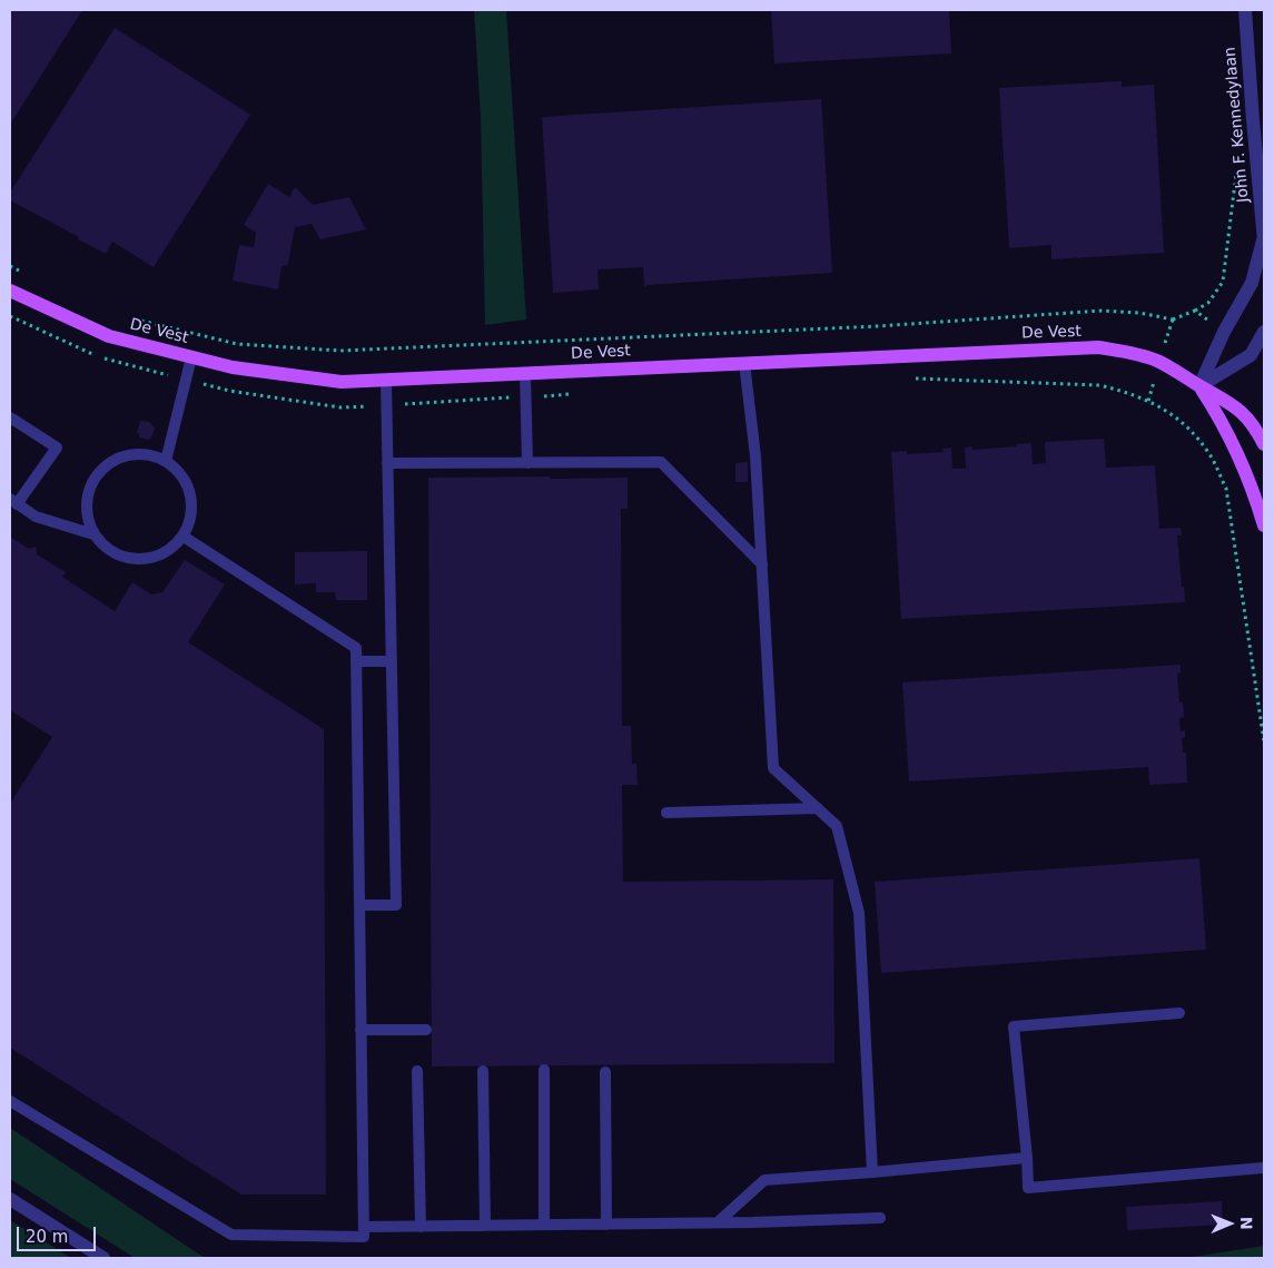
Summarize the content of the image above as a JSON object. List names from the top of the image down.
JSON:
{
  "streets": {
    "main road": ["De Vest"],
    "street": ["John F. Kennedylaan"]
  },
  "crossings": [
    ["John F. Kennedylaan", "De Vest"]
  ],
  "scale_bar": "20 m",
  "north": "right"
}
